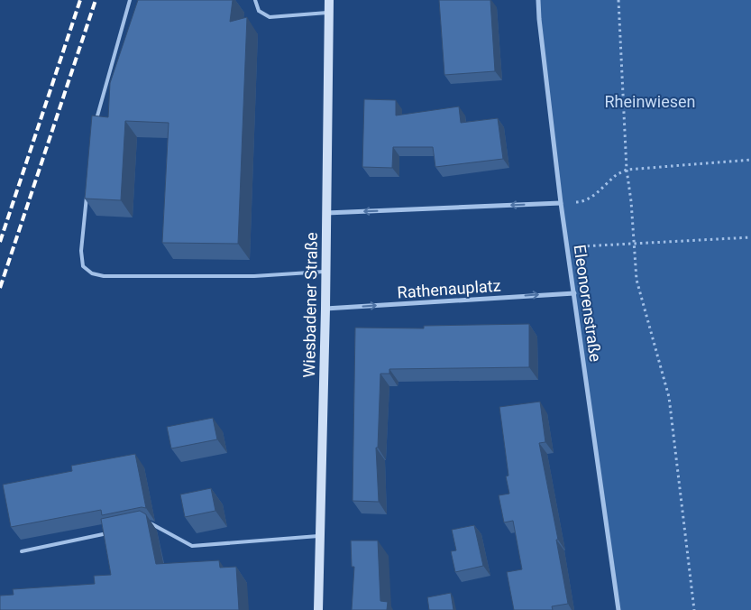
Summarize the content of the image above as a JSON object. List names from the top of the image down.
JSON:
{
  "streets": {
    "main road": ["Wiesbadener Straße"],
    "street": ["Rathenauplatz", "Eleonorenstraße"]
  },
  "crossings": [
    ["Rathenauplatz", "Eleonorenstraße"],
    ["Rathenauplatz", "Wiesbadener Straße"]
  ],
  "one_way": ["Rathenauplatz"],
  "parks": ["Rheinwiesen"]
}
